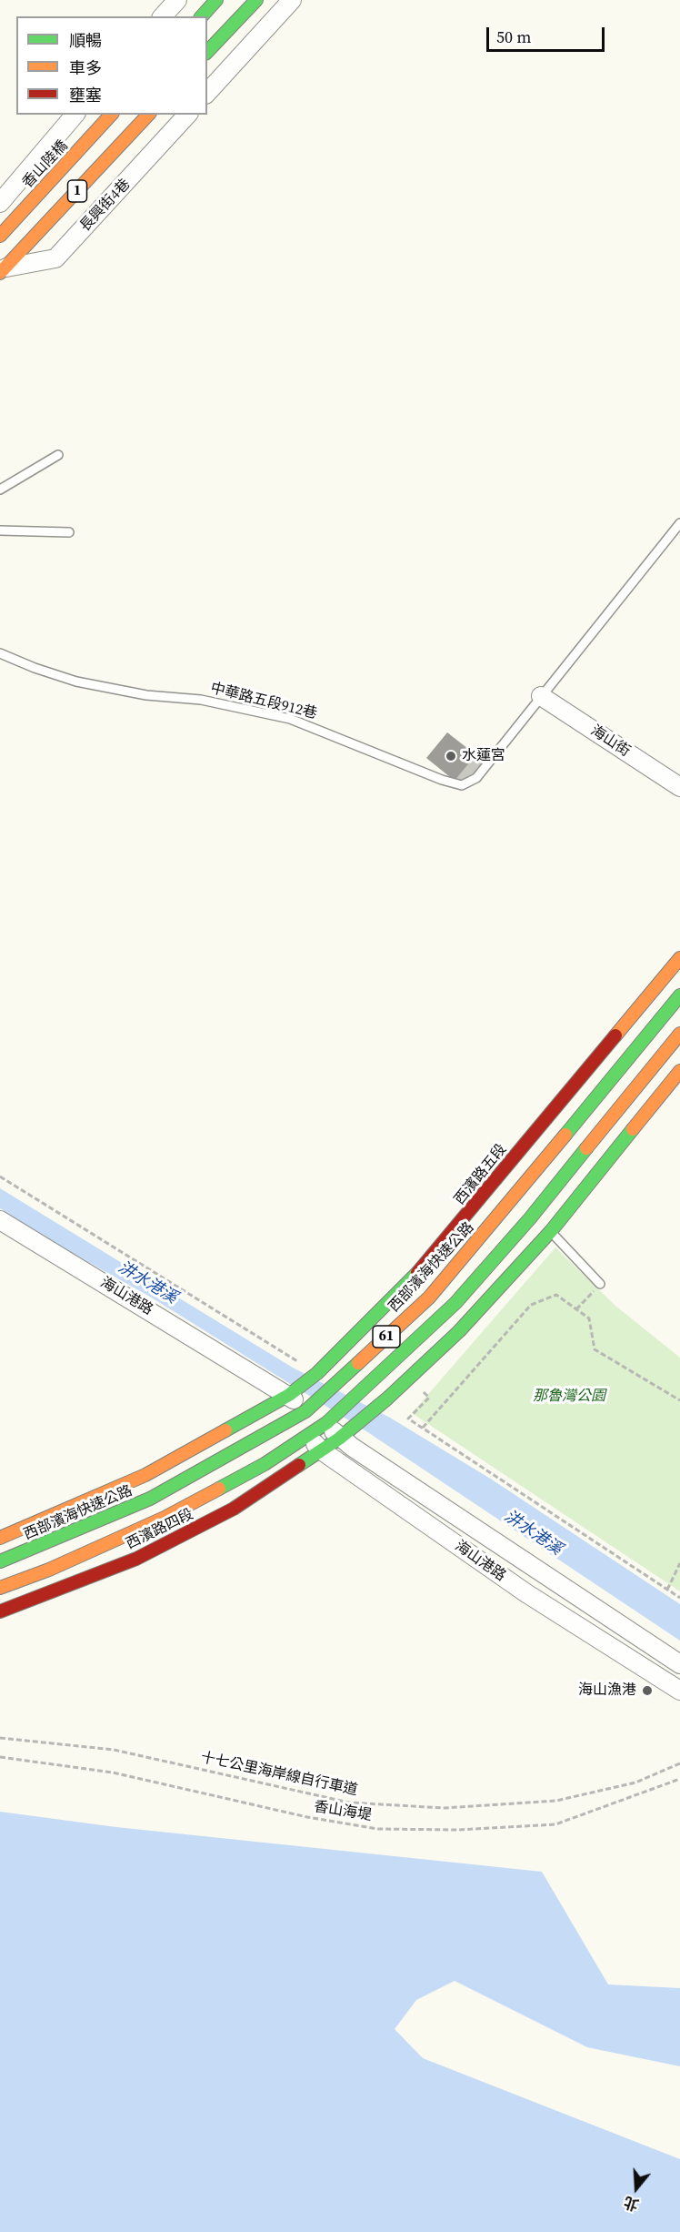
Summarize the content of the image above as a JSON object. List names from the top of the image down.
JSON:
{
  "streets": {
    "main road": [
      "香山陸橋",
      "1",
      "西濱路五段",
      "西部濱海快速公路",
      "61",
      "西濱路四段"
    ],
    "street": ["長興街4巷", "海山街", "海山港路"],
    "lane": ["中華路五段912巷"],
    "path": ["十七公里海岸線自行車道", "香山海堤"]
  },
  "crossings": [
    ["1", "長興街4巷"],
    ["中華路五段912巷", "海山街"],
    ["西濱路五段", "海山港路"],
    ["西濱路五段", "61"],
    ["西部濱海快速公路", "海山港路"],
    ["海山港路", "61"],
    ["海山港路", "西濱路四段"]
  ],
  "water": ["汫水港溪"],
  "parks": ["那魯灣公園"],
  "places": ["水蓮宮", "海山漁港"],
  "legend": ["順暢", "車多", "壅塞"],
  "scale_bar": "50 m",
  "north": "bottom"
}
